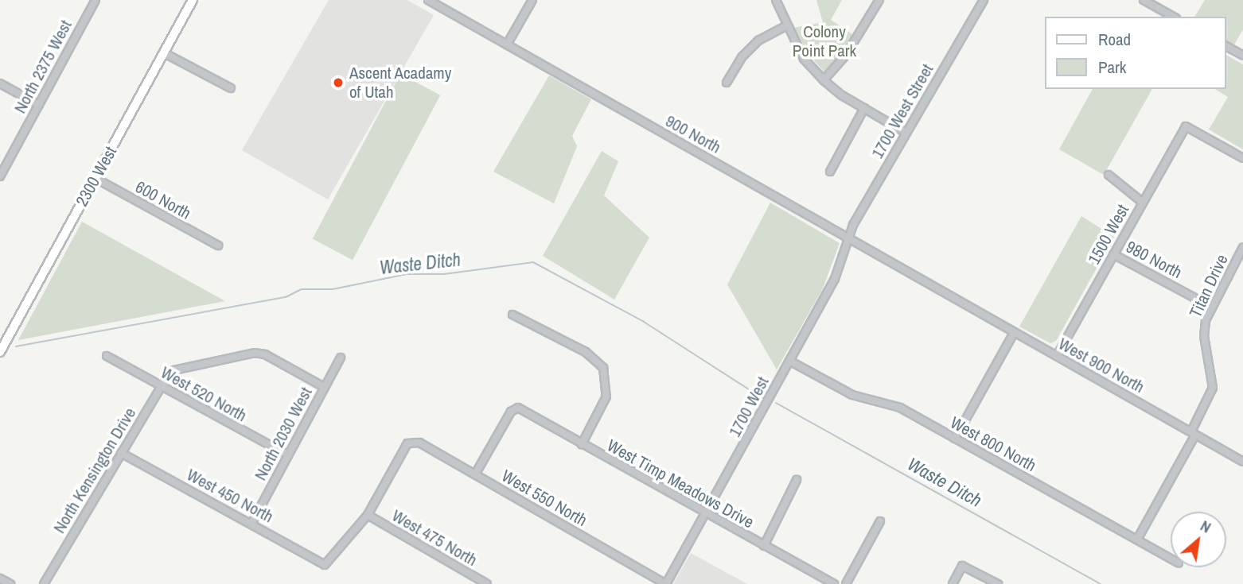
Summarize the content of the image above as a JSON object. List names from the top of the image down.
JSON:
{
  "streets": {
    "main road": ["2300 West"],
    "street": [
      "North 2375 West",
      "1700 West Street",
      "900 North",
      "600 North",
      "1500 West",
      "980 North",
      "Titan Drive",
      "West 900 North",
      "West 520 North",
      "1700 West",
      "North 2030 West",
      "West 800 North",
      "North Kensington Drive",
      "West Timp Meadows Drive",
      "West 450 North",
      "West 550 North",
      "West 475 North"
    ]
  },
  "crossings": [
    ["1700 West Street", "900 North"],
    ["1700 West Street", "1700 West"],
    ["900 North", "West 900 North"],
    ["900 North", "1700 West"],
    ["2300 West", "600 North"],
    ["1500 West", "980 North"],
    ["1500 West", "West 900 North"],
    ["980 North", "Titan Drive"],
    ["Titan Drive", "West 900 North"],
    ["Titan Drive", "West 800 North"],
    ["West 520 North", "North 2030 West"],
    ["West 520 North", "North Kensington Drive"],
    ["1700 West", "West 800 North"],
    ["1700 West", "West Timp Meadows Drive"],
    ["1700 West", "West 550 North"],
    ["North 2030 West", "North Kensington Drive"],
    ["North 2030 West", "West 450 North"],
    ["North Kensington Drive", "West 450 North"],
    ["West Timp Meadows Drive", "West 550 North"],
    ["West 450 North", "West 550 North"],
    ["West 450 North", "West 475 North"],
    ["West 550 North", "West 475 North"]
  ],
  "water": ["Waste Ditch"],
  "parks": ["Colony Point Park"],
  "places": ["Ascent Acadamy of Utah"],
  "legend": ["Road", "Park"],
  "north": "top right"
}
